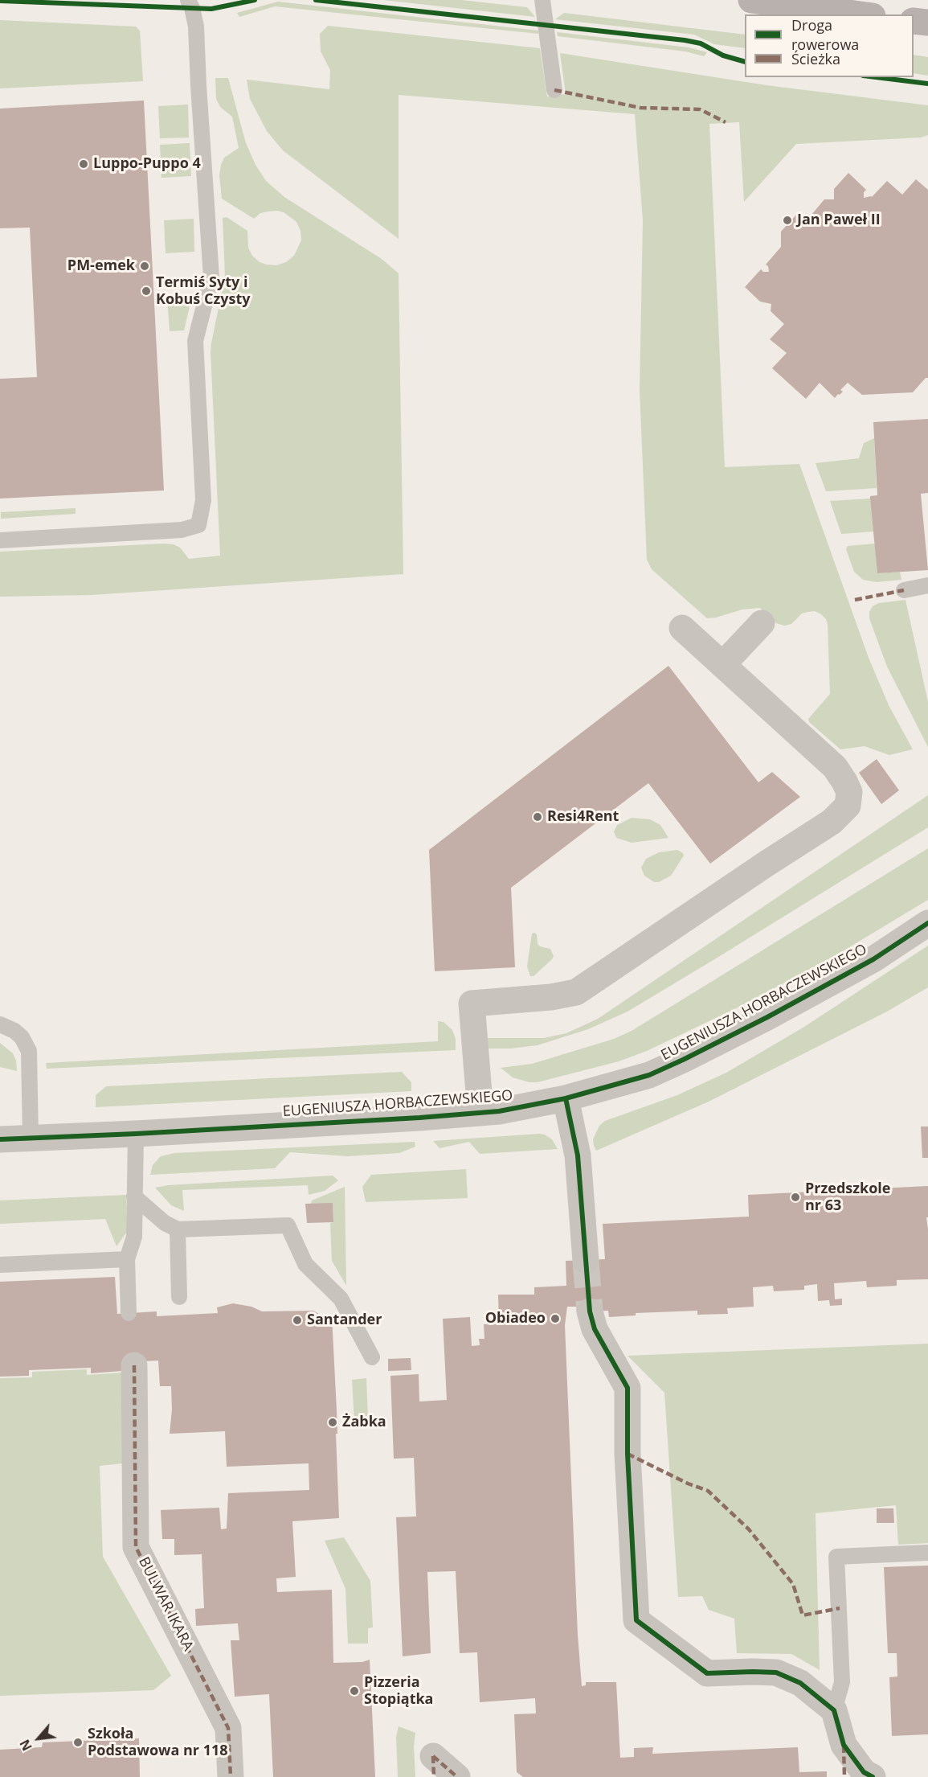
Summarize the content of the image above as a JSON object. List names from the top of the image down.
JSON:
{
  "streets": {
    "street": ["EUGENIUSZA HORBACZEWSKIEGO", "BULWAR IKARA"]
  },
  "places": [
    "Luppo-Puppo 4",
    "Jan Paweł II",
    "PM-emek",
    "Termiś Syty i Kobuś Czysty",
    "Resi4Rent",
    "Przedszkole nr 63",
    "Obiadeo",
    "Santander",
    "Żabka",
    "Pizzeria Stopiątka",
    "Szkoła Podstawowa nr 118"
  ],
  "legend": ["Droga rowerowa", "Ścieżka"],
  "north": "bottom left"
}
